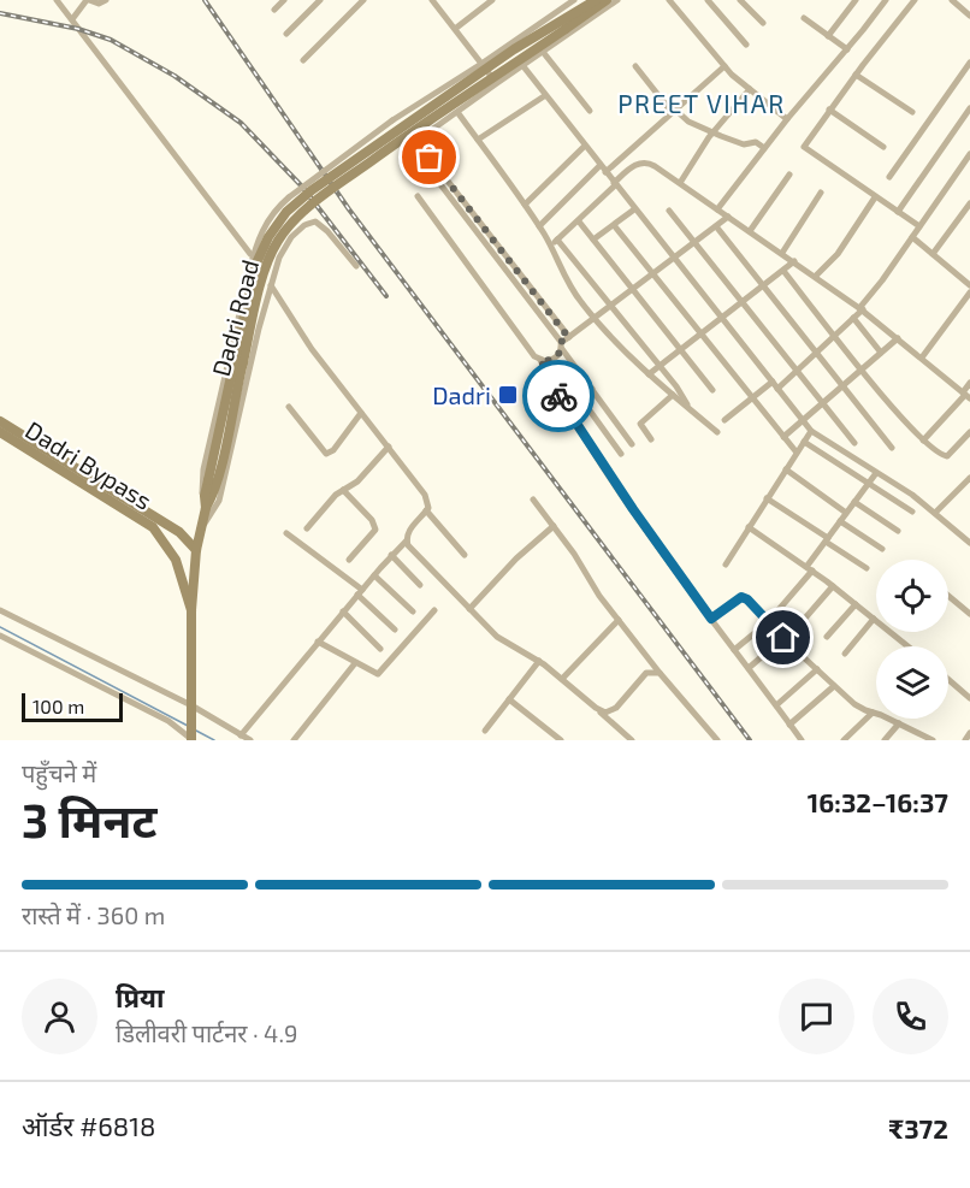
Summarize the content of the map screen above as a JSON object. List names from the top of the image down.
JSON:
{
  "streets": {
    "street": ["Dadri Road", "Dadri Bypass"]
  },
  "crossings": [
    ["Dadri Road", "Dadri Bypass"]
  ],
  "districts": ["PREET VIHAR"],
  "places": {
    "transit": ["Dadri"]
  },
  "scale_bar": "100 m",
  "page": {
    "scale": "100 m",
    "heading": ["3 मिनट", "पहुँचने में", "16:32–16:37"],
    "panel": [
      "प्रिया",
      "डिलीवरी पार्टनर · 4.9",
      "ऑर्डर #6818",
      "₹372"
    ],
    "bar": "रास्ते में · 360 m"
  }
}
